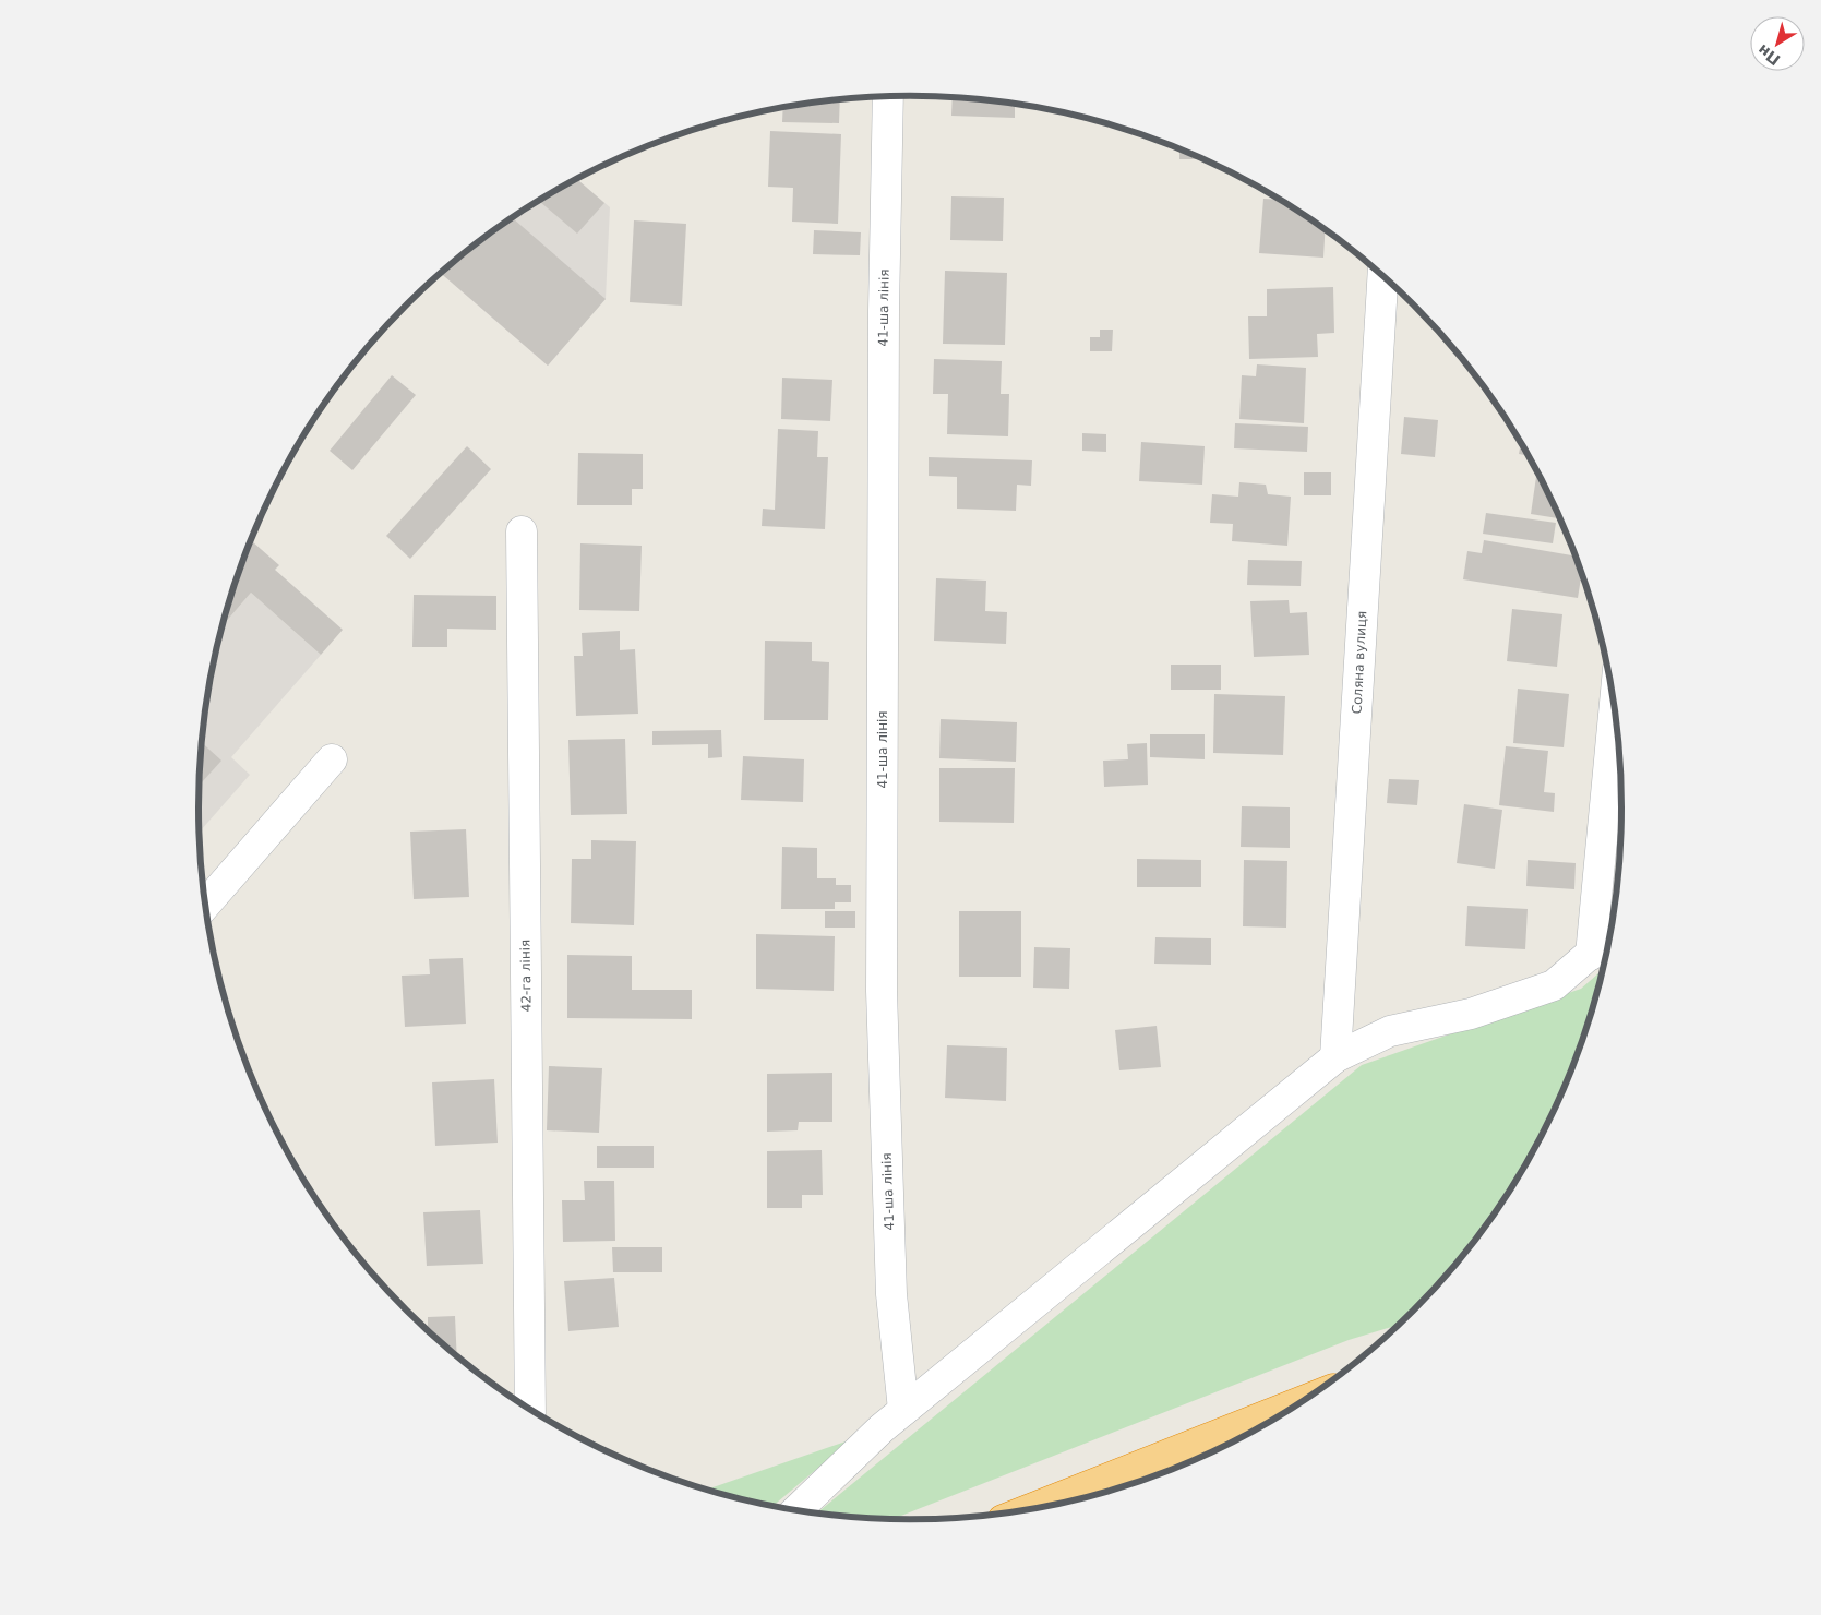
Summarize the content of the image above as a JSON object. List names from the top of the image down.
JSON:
{
  "streets": {
    "street": ["41-ша лінія", "Соляна вулиця", "42-га лінія"]
  },
  "north": "bottom left"
}
